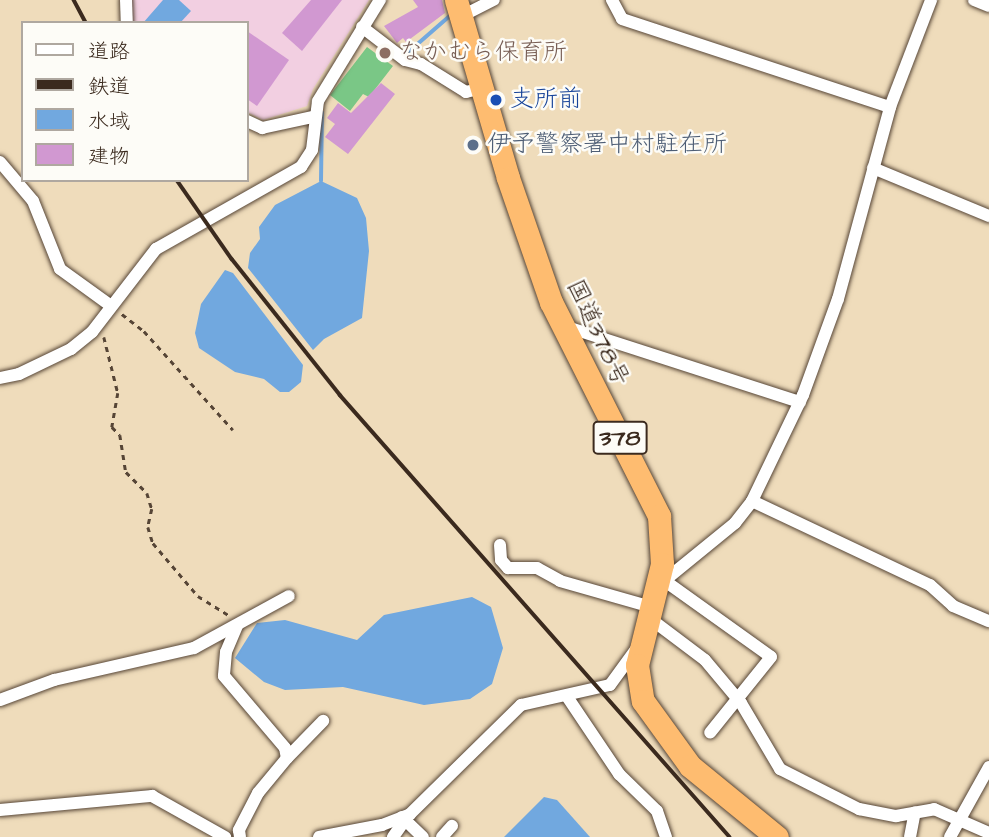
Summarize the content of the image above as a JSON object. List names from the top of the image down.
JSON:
{
  "streets": {
    "highway": ["国道378号", "378"]
  },
  "places": ["なかむら保育所", "支所前", "伊予警察署中村駐在所"],
  "legend": [
    "道路",
    "鉄道",
    "水域",
    "建物"
  ]
}
